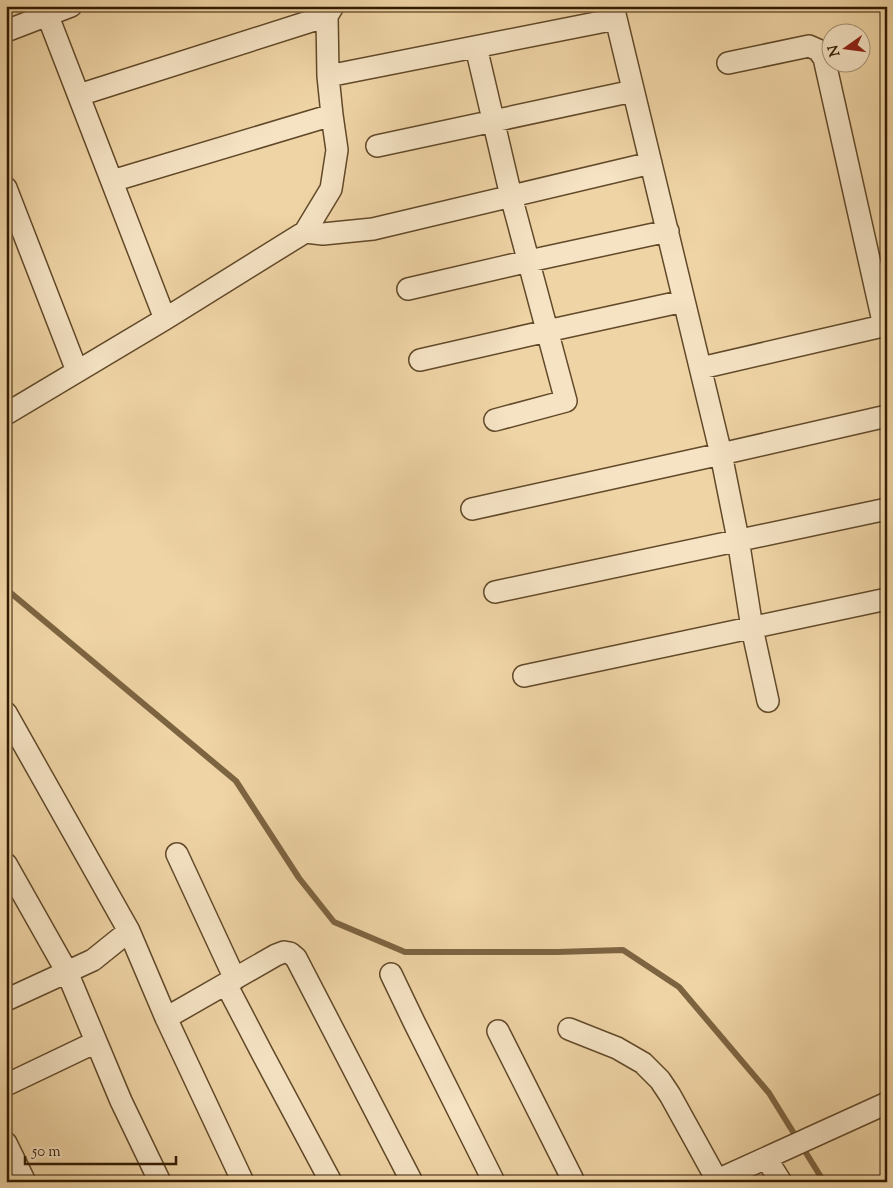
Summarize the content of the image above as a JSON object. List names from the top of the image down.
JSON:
{
  "scale_bar": "50 m",
  "north": "left"
}
